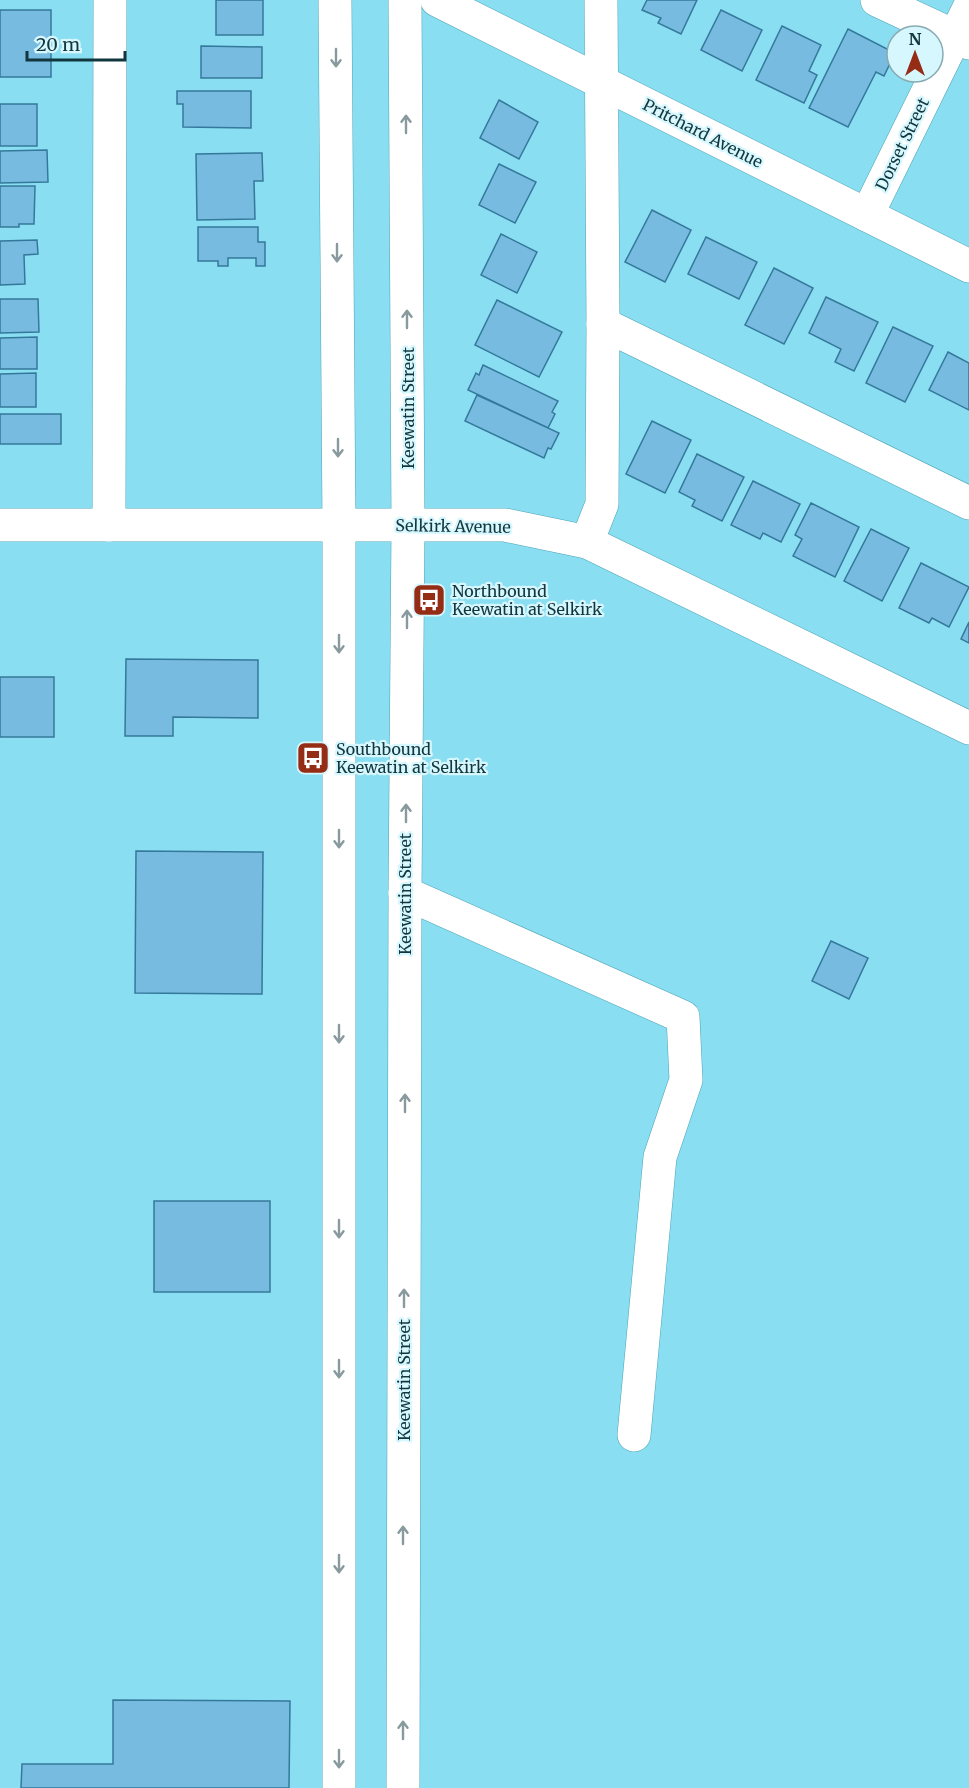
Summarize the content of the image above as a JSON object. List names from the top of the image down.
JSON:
{
  "streets": {
    "main road": [
      "Pritchard Avenue",
      "Dorset Street",
      "Keewatin Street",
      "Selkirk Avenue"
    ]
  },
  "crossings": [
    ["Pritchard Avenue", "Dorset Street"],
    ["Keewatin Street", "Selkirk Avenue"]
  ],
  "places": {
    "bus stop": ["Northbound Keewatin at Selkirk", "Southbound Keewatin at Selkirk"]
  },
  "scale_bar": "20 m",
  "north": "top"
}
